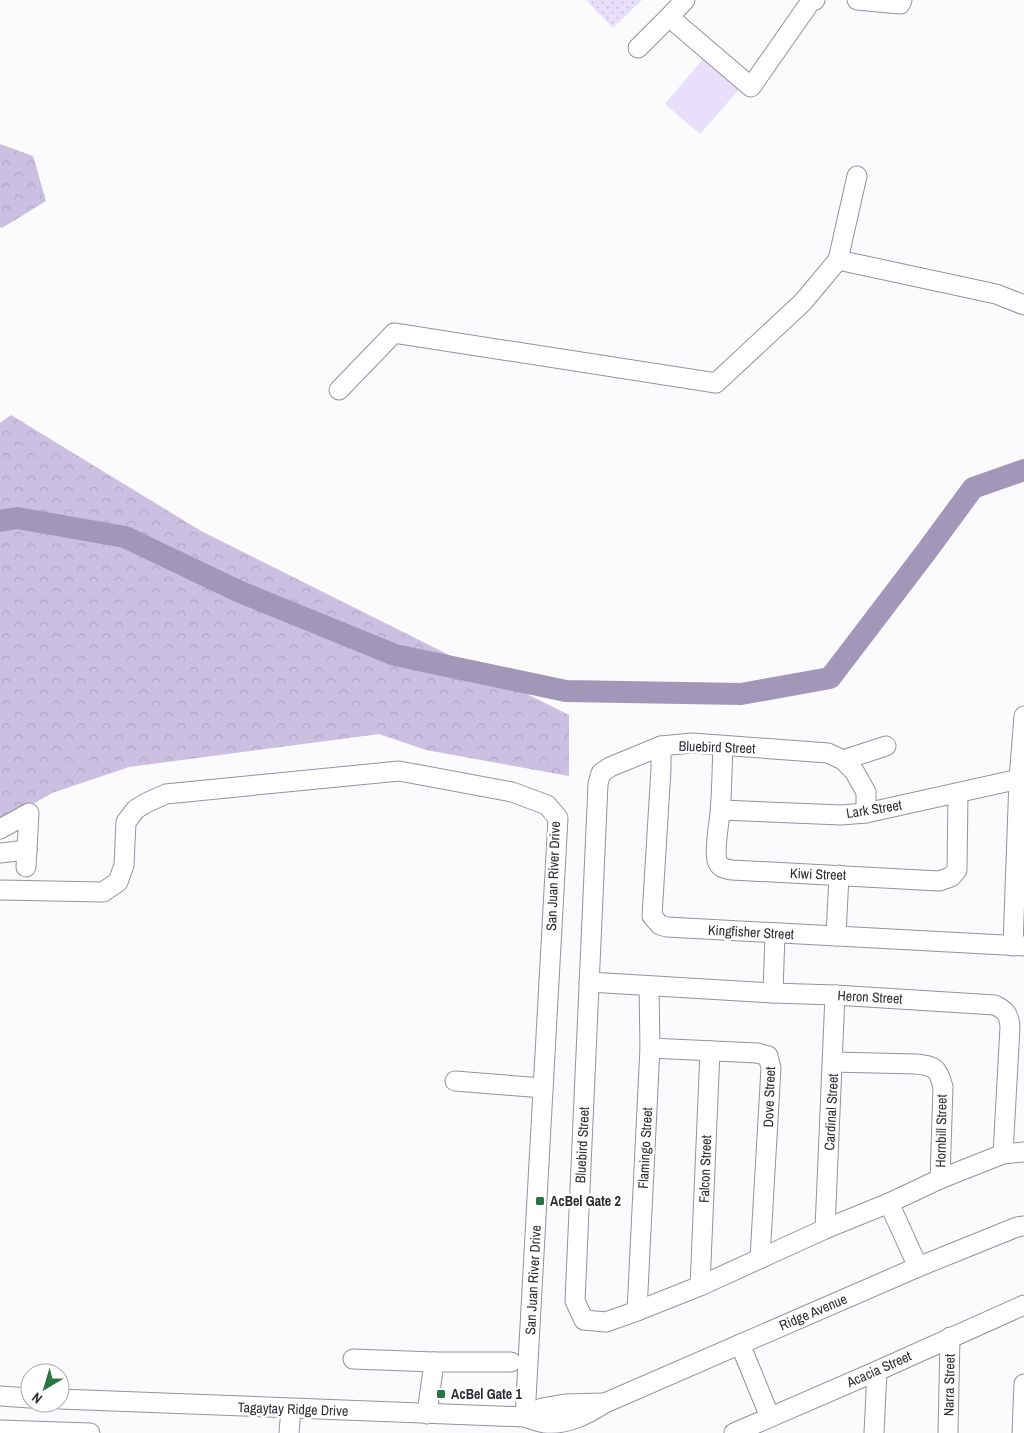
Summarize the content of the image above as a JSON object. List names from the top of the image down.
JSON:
{
  "streets": {
    "street": [
      "Bluebird Street",
      "Lark Street",
      "Kiwi Street",
      "San Juan River Drive",
      "Kingfisher Street",
      "Heron Street",
      "Dove Street",
      "Cardinal Street",
      "Hornbill Street",
      "Flamingo Street",
      "Falcon Street",
      "Ridge Avenue",
      "Acacia Street",
      "Narra Street",
      "Tagaytay Ridge Drive"
    ]
  },
  "crossings": [
    ["Bluebird Street", "Kiwi Street"],
    ["Bluebird Street", "Kingfisher Street"],
    ["Bluebird Street", "Heron Street"],
    ["Bluebird Street", "Dove Street"],
    ["Bluebird Street", "Cardinal Street"],
    ["Bluebird Street", "Hornbill Street"],
    ["Bluebird Street", "Flamingo Street"],
    ["Bluebird Street", "Falcon Street"],
    ["Lark Street", "Kiwi Street"],
    ["San Juan River Drive", "Tagaytay Ridge Drive"],
    ["Heron Street", "Cardinal Street"],
    ["Heron Street", "Flamingo Street"],
    ["Dove Street", "Flamingo Street"],
    ["Dove Street", "Falcon Street"],
    ["Cardinal Street", "Hornbill Street"],
    ["Ridge Avenue", "Tagaytay Ridge Drive"],
    ["Acacia Street", "Narra Street"]
  ],
  "places": {
    "transit": ["AcBel Gate 2", "AcBel Gate 1"]
  },
  "north": "bottom left"
}
